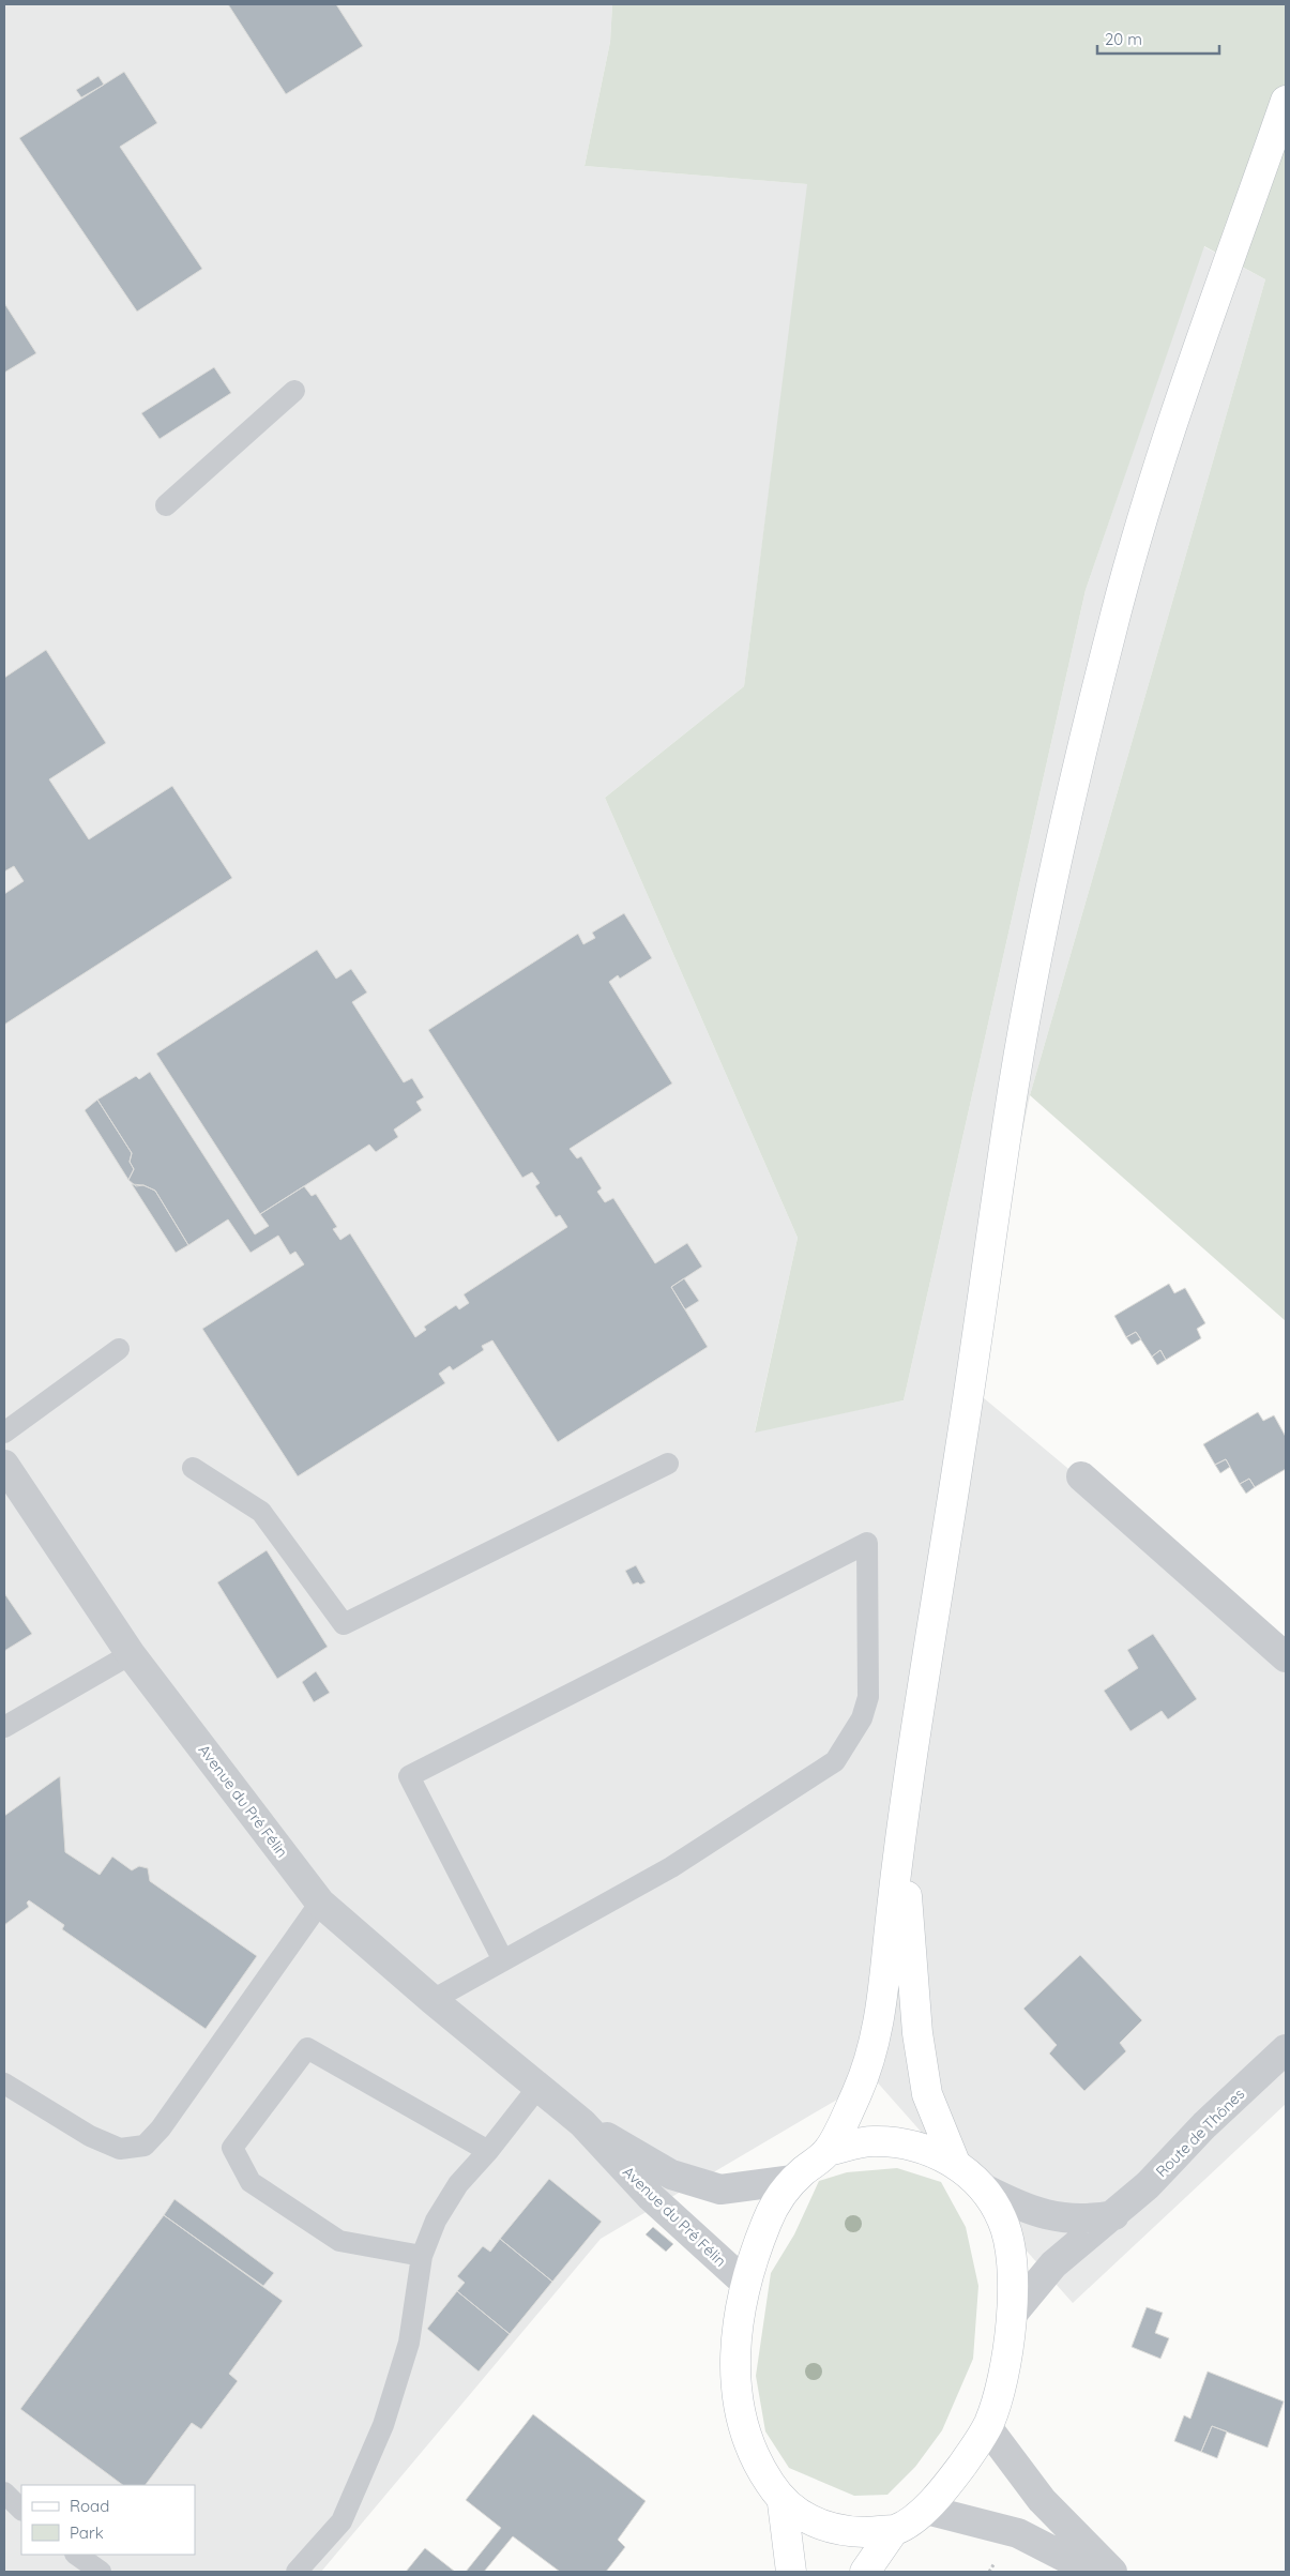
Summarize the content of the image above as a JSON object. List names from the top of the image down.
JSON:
{
  "streets": {
    "street": ["Avenue du Pré Félin", "Route de Thônes"]
  },
  "legend": ["Road", "Park"],
  "scale_bar": "20 m"
}
